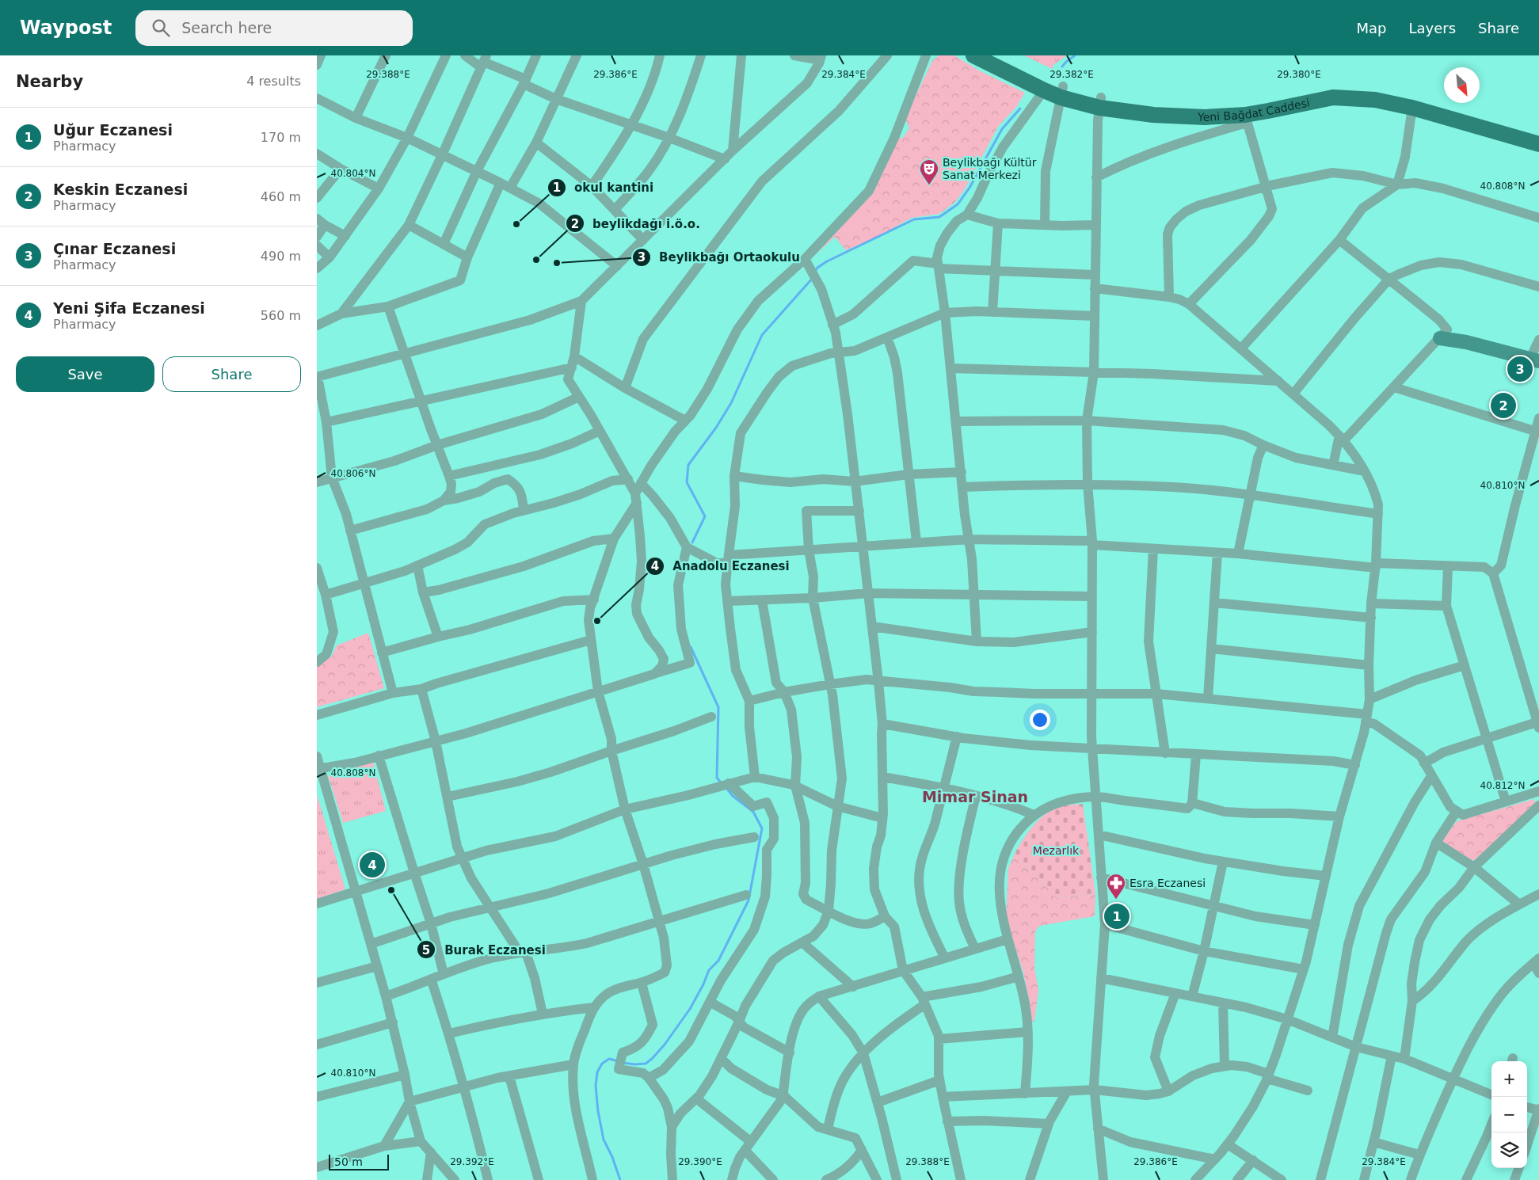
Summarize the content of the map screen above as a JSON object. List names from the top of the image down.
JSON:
{
  "streets": {
    "main road": ["Yeni Bağdat Caddesi"]
  },
  "districts": ["Mimar Sinan"],
  "parks": ["Mezarlık"],
  "places": {
    "theatre": ["Beylikbağı Kültür Sanat Merkezi"],
    "other": [
      "okul kantini",
      "beylikdağı i.ö.o.",
      "Beylikbağı Ortaokulu",
      "Anadolu Eczanesi",
      "Burak Eczanesi"
    ],
    "pharmacy": ["Esra Eczanesi"]
  },
  "scale_bar": "50 m",
  "north": "bottom right",
  "page": {
    "header": "Waypost",
    "search": "Search here",
    "nav": ["Map", "Layers", "Share"],
    "heading": ["Nearby", "4 results"],
    "list": [
      {
        "mark": "1",
        "name": "Uğur Eczanesi",
        "note": "Pharmacy",
        "value": "170 m"
      },
      {
        "mark": "2",
        "name": "Keskin Eczanesi",
        "note": "Pharmacy",
        "value": "460 m"
      },
      {
        "mark": "3",
        "name": "Çınar Eczanesi",
        "note": "Pharmacy",
        "value": "490 m"
      },
      {
        "mark": "4",
        "name": "Yeni Şifa Eczanesi",
        "note": "Pharmacy",
        "value": "560 m"
      }
    ],
    "buttons": ["Save", "Share"],
    "pins": [
      "3",
      "2",
      "4",
      "1"
    ],
    "map_buttons": ["+", "−"],
    "scale": "50 m"
  },
  "coordinates": [
    "29.388°E",
    "29.386°E",
    "29.384°E",
    "29.382°E",
    "29.380°E",
    "40.804°N",
    "40.808°N",
    "40.806°N",
    "40.810°N",
    "40.812°N",
    "29.392°E",
    "29.390°E"
  ]
}
